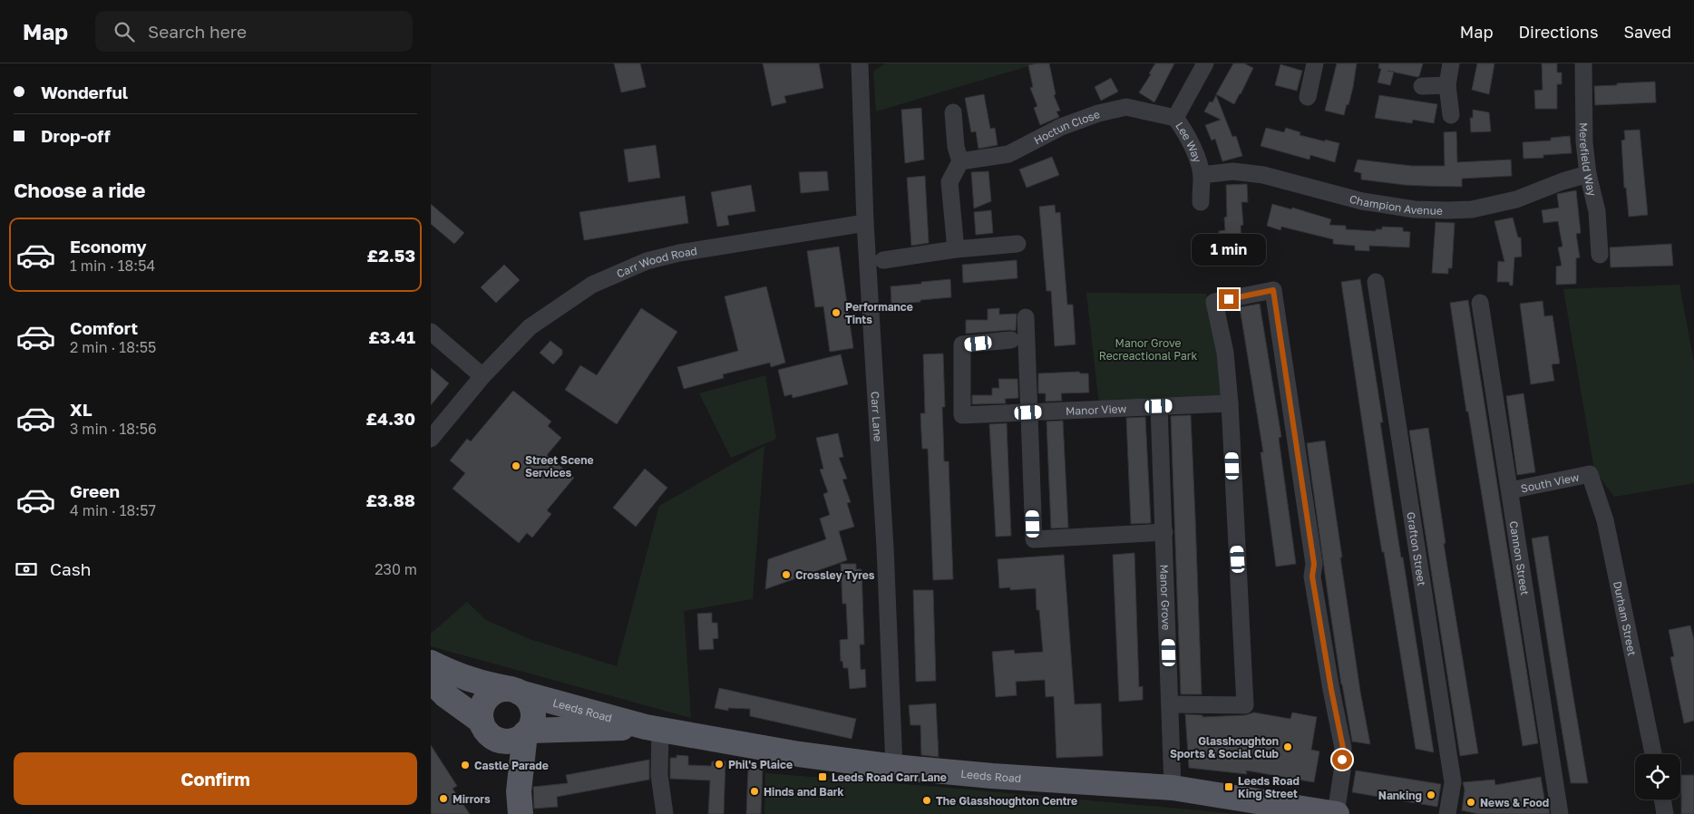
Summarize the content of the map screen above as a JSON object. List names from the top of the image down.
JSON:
{
  "streets": {
    "main road": ["Leeds Road"],
    "street": [
      "Hoctun Close",
      "Lee Way",
      "Merefield Way",
      "Champion Avenue",
      "Carr Wood Road",
      "Manor View",
      "Carr Lane",
      "South View",
      "Grafton Street",
      "Cannon Street",
      "Manor Grove",
      "Durham Street"
    ]
  },
  "crossings": [
    ["Hoctun Close", "Lee Way"],
    ["Lee Way", "Champion Avenue"],
    ["Merefield Way", "Champion Avenue"],
    ["Carr Wood Road", "Carr Lane"],
    ["Manor View", "Manor Grove"],
    ["Carr Lane", "Leeds Road"],
    ["South View", "Cannon Street"],
    ["South View", "Durham Street"],
    ["Manor Grove", "Leeds Road"]
  ],
  "parks": ["Manor Grove Recreactional Park"],
  "places": {
    "other": [
      "Performance Tints",
      "Street Scene Services",
      "Crossley Tyres",
      "Glasshoughton Sports & Social Club",
      "Phil's Plaice",
      "Castle Parade",
      "Hinds and Bark",
      "Nanking",
      "Mirrors",
      "The Glasshoughton Centre",
      "News & Food"
    ],
    "transit": ["Leeds Road Carr Lane", "Leeds Road King Street"]
  },
  "page": {
    "header": "Map",
    "search": "Search here",
    "nav": ["Map", "Directions", "Saved"],
    "banner": ["Wonderful", "Drop-off"],
    "heading": "Choose a ride",
    "list": [
      {
        "name": "Economy",
        "note": "1 min · 18:54",
        "value": "£2.53"
      },
      {
        "name": "Comfort",
        "note": "2 min · 18:55",
        "value": "£3.41"
      },
      {
        "name": "XL",
        "note": "3 min · 18:56",
        "value": "£4.30"
      },
      {
        "name": "Green",
        "note": "4 min · 18:57",
        "value": "£3.88"
      }
    ],
    "bubble": "1 min",
    "pay": ["Cash", "230 m"],
    "buttons": "Confirm"
  }
}
